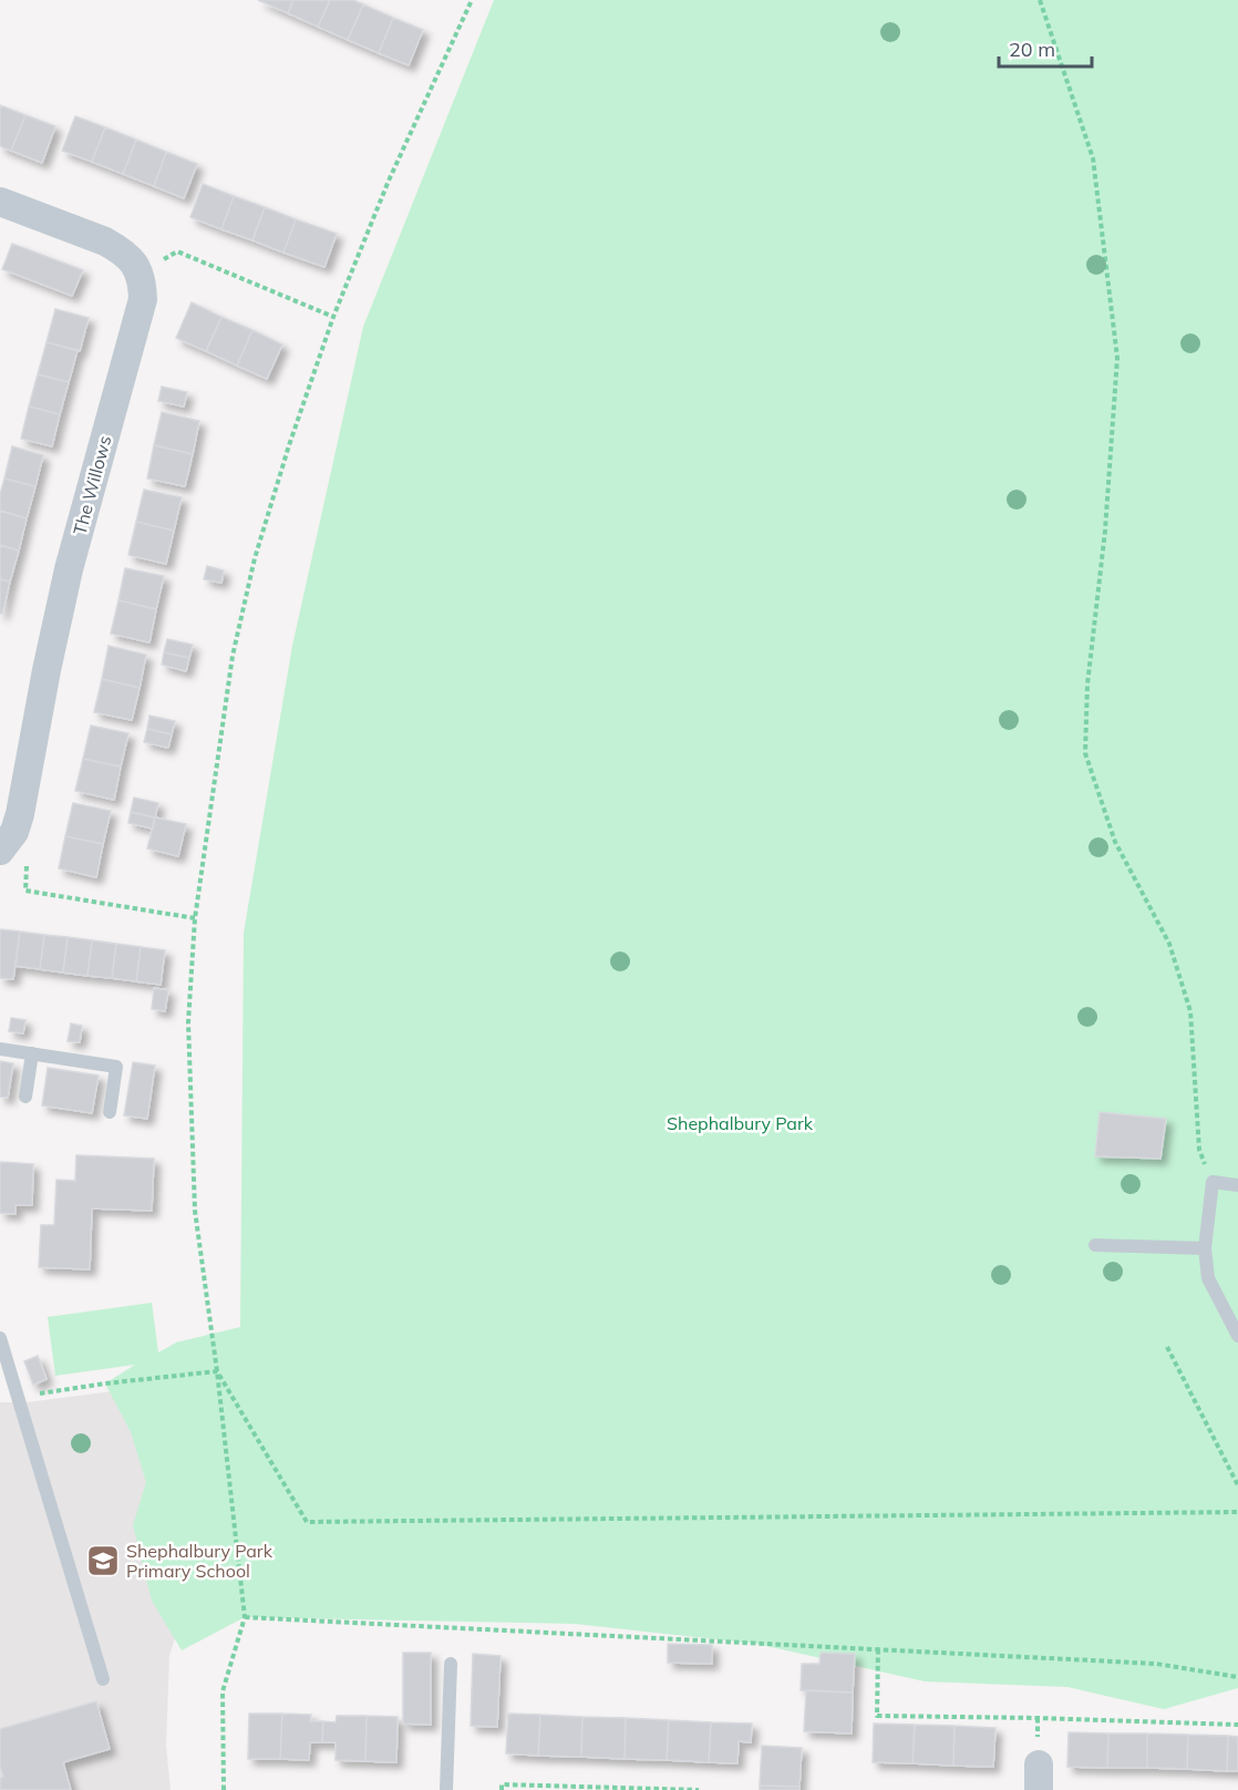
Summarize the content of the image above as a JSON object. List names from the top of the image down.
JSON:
{
  "streets": {
    "street": ["The Willows"]
  },
  "parks": ["Shephalbury Park"],
  "places": {
    "school or university": ["Shephalbury Park Primary School"]
  },
  "scale_bar": "20 m"
}
